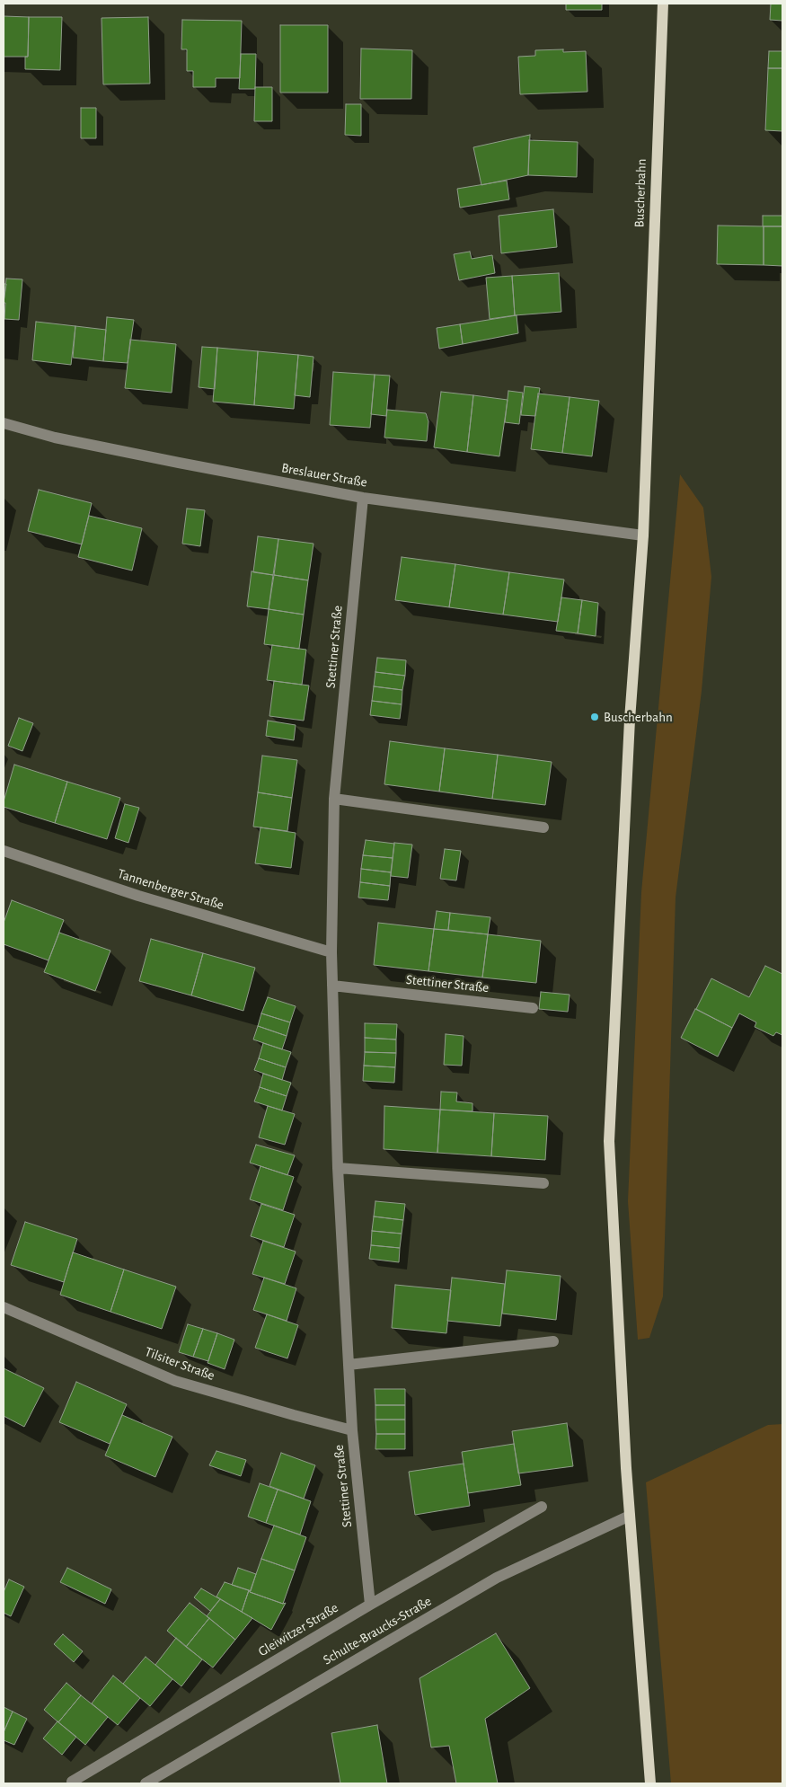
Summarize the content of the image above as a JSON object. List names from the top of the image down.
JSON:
{
  "streets": {
    "main road": ["Buscherbahn"],
    "street": [
      "Breslauer Straße",
      "Stettiner Straße",
      "Tannenberger Straße",
      "Tilsiter Straße",
      "Gleiwitzer Straße",
      "Schulte-Braucks-Straße"
    ]
  },
  "crossings": [
    ["Buscherbahn", "Breslauer Straße"],
    ["Buscherbahn", "Schulte-Braucks-Straße"],
    ["Breslauer Straße", "Stettiner Straße"],
    ["Stettiner Straße", "Tannenberger Straße"],
    ["Stettiner Straße", "Tilsiter Straße"],
    ["Stettiner Straße", "Gleiwitzer Straße"]
  ],
  "places": ["Buscherbahn"]
}
